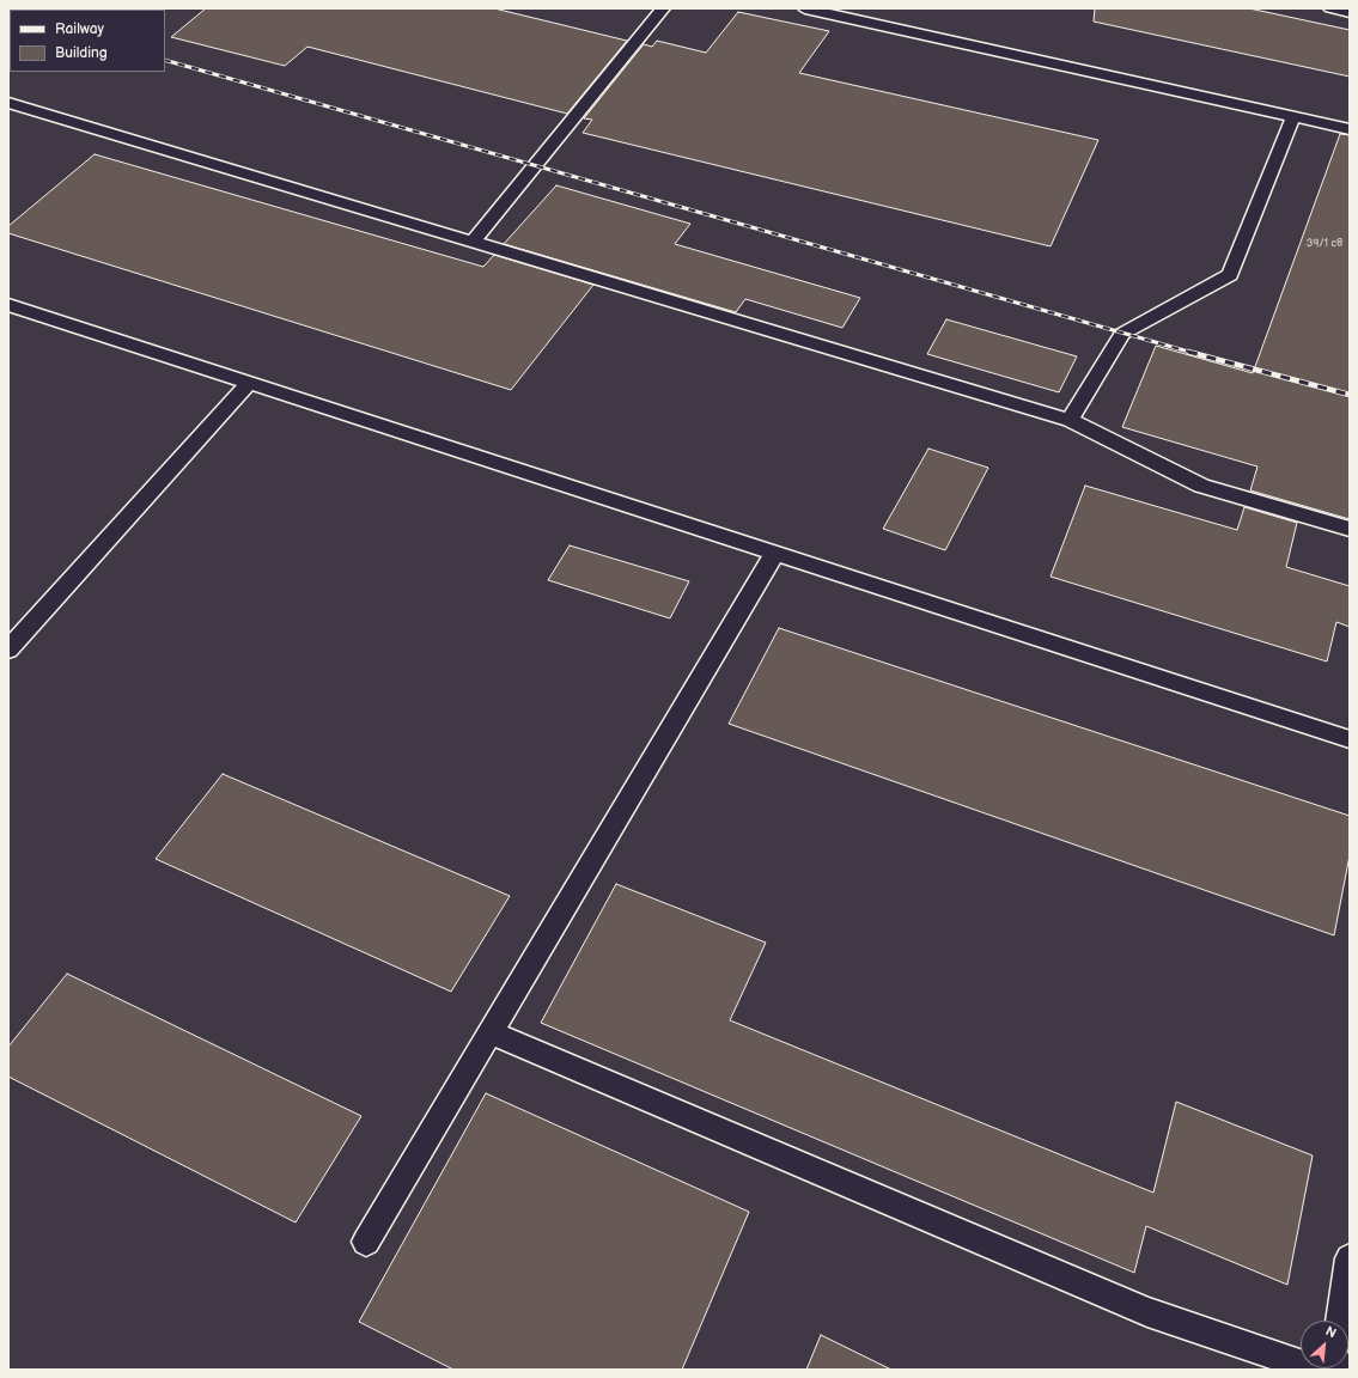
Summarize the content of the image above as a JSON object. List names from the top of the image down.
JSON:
{
  "house_numbers": ["39/1 с8"],
  "legend": ["Railway", "Building"],
  "north": "top right"
}
